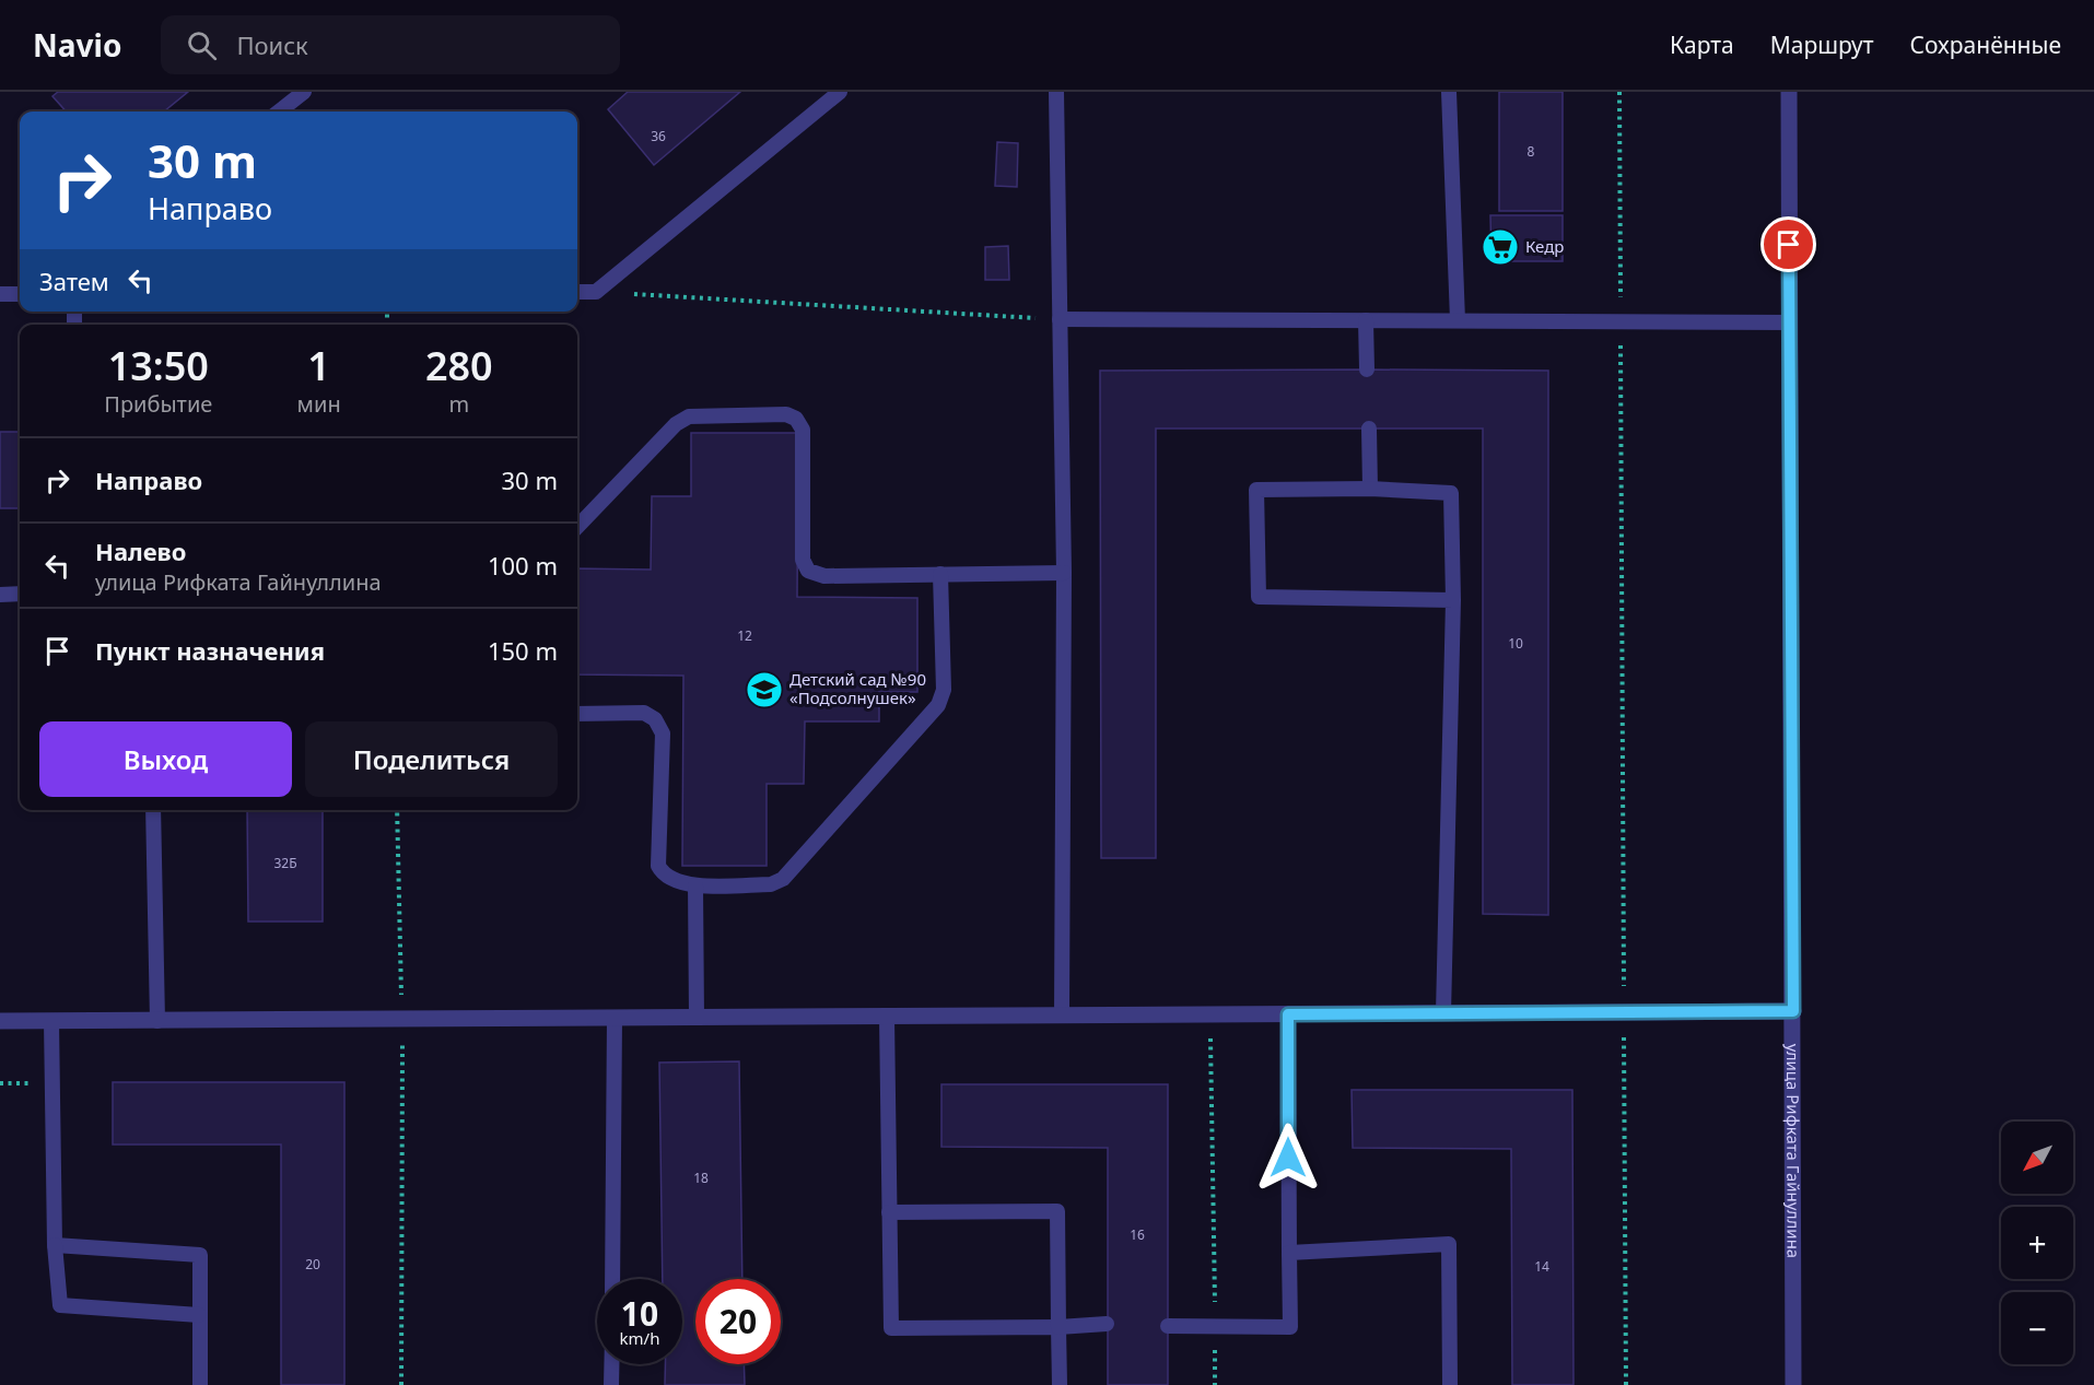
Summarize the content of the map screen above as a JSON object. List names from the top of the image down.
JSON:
{
  "streets": {
    "street": ["улица Рифката Гайнуллина"]
  },
  "places": {
    "supermarket": ["Кедр"],
    "school or university": ["Детский сад №90 «Подсолнушек»"]
  },
  "house_numbers": [
    "36",
    "8",
    "12",
    "10",
    "32Б",
    "18",
    "16",
    "20",
    "14"
  ],
  "north": "bottom left",
  "page": {
    "header": "Navio",
    "search": "Поиск",
    "nav": ["Карта", "Маршрут", "Сохранённые"],
    "turn": ["30 m", "Направо"],
    "then": "Затем",
    "eta": [
      "13:50",
      "Прибытие",
      "1",
      "мин",
      "280",
      "m"
    ],
    "list": [
      {
        "name": "Направо",
        "value": "30 m"
      },
      {
        "name": "Налево",
        "note": "улица Рифката Гайнуллина",
        "value": "100 m"
      },
      {
        "name": "Пункт назначения",
        "value": "150 m"
      }
    ],
    "buttons": ["Выход", "Поделиться"],
    "map_buttons": ["+", "−"],
    "speed": "10 km/h",
    "limit": "20"
  }
}
